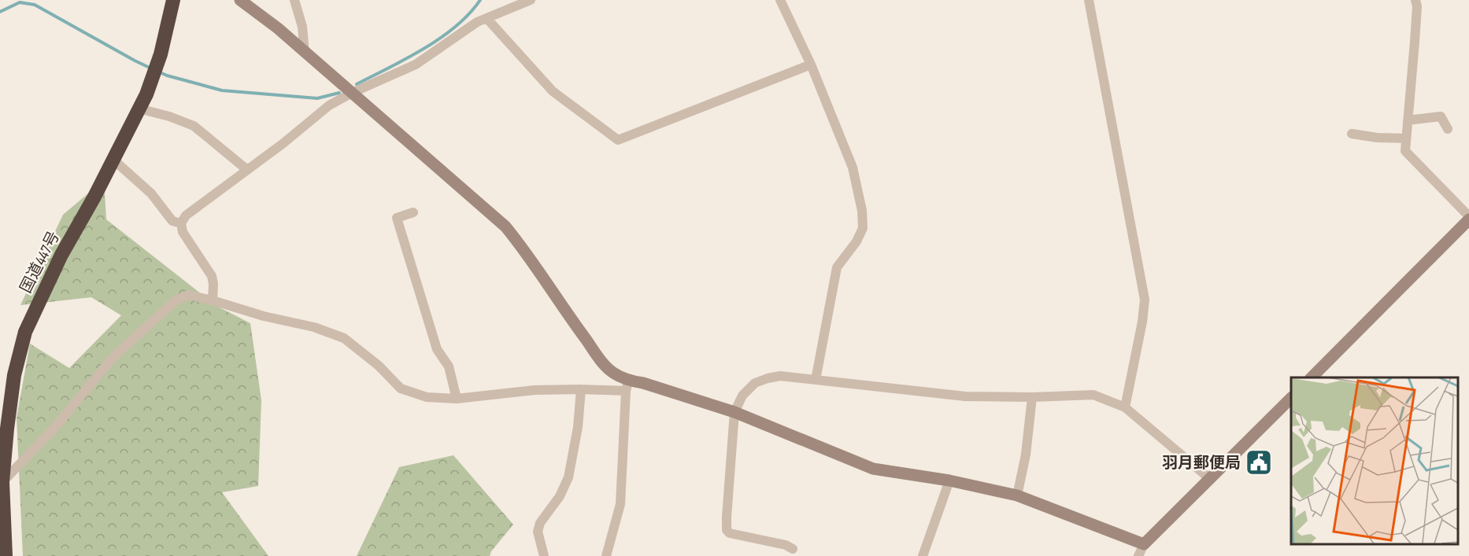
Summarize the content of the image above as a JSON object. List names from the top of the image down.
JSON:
{
  "streets": {
    "highway": ["国道447号"]
  },
  "places": {
    "public building": ["羽月郵便局"]
  }
}
